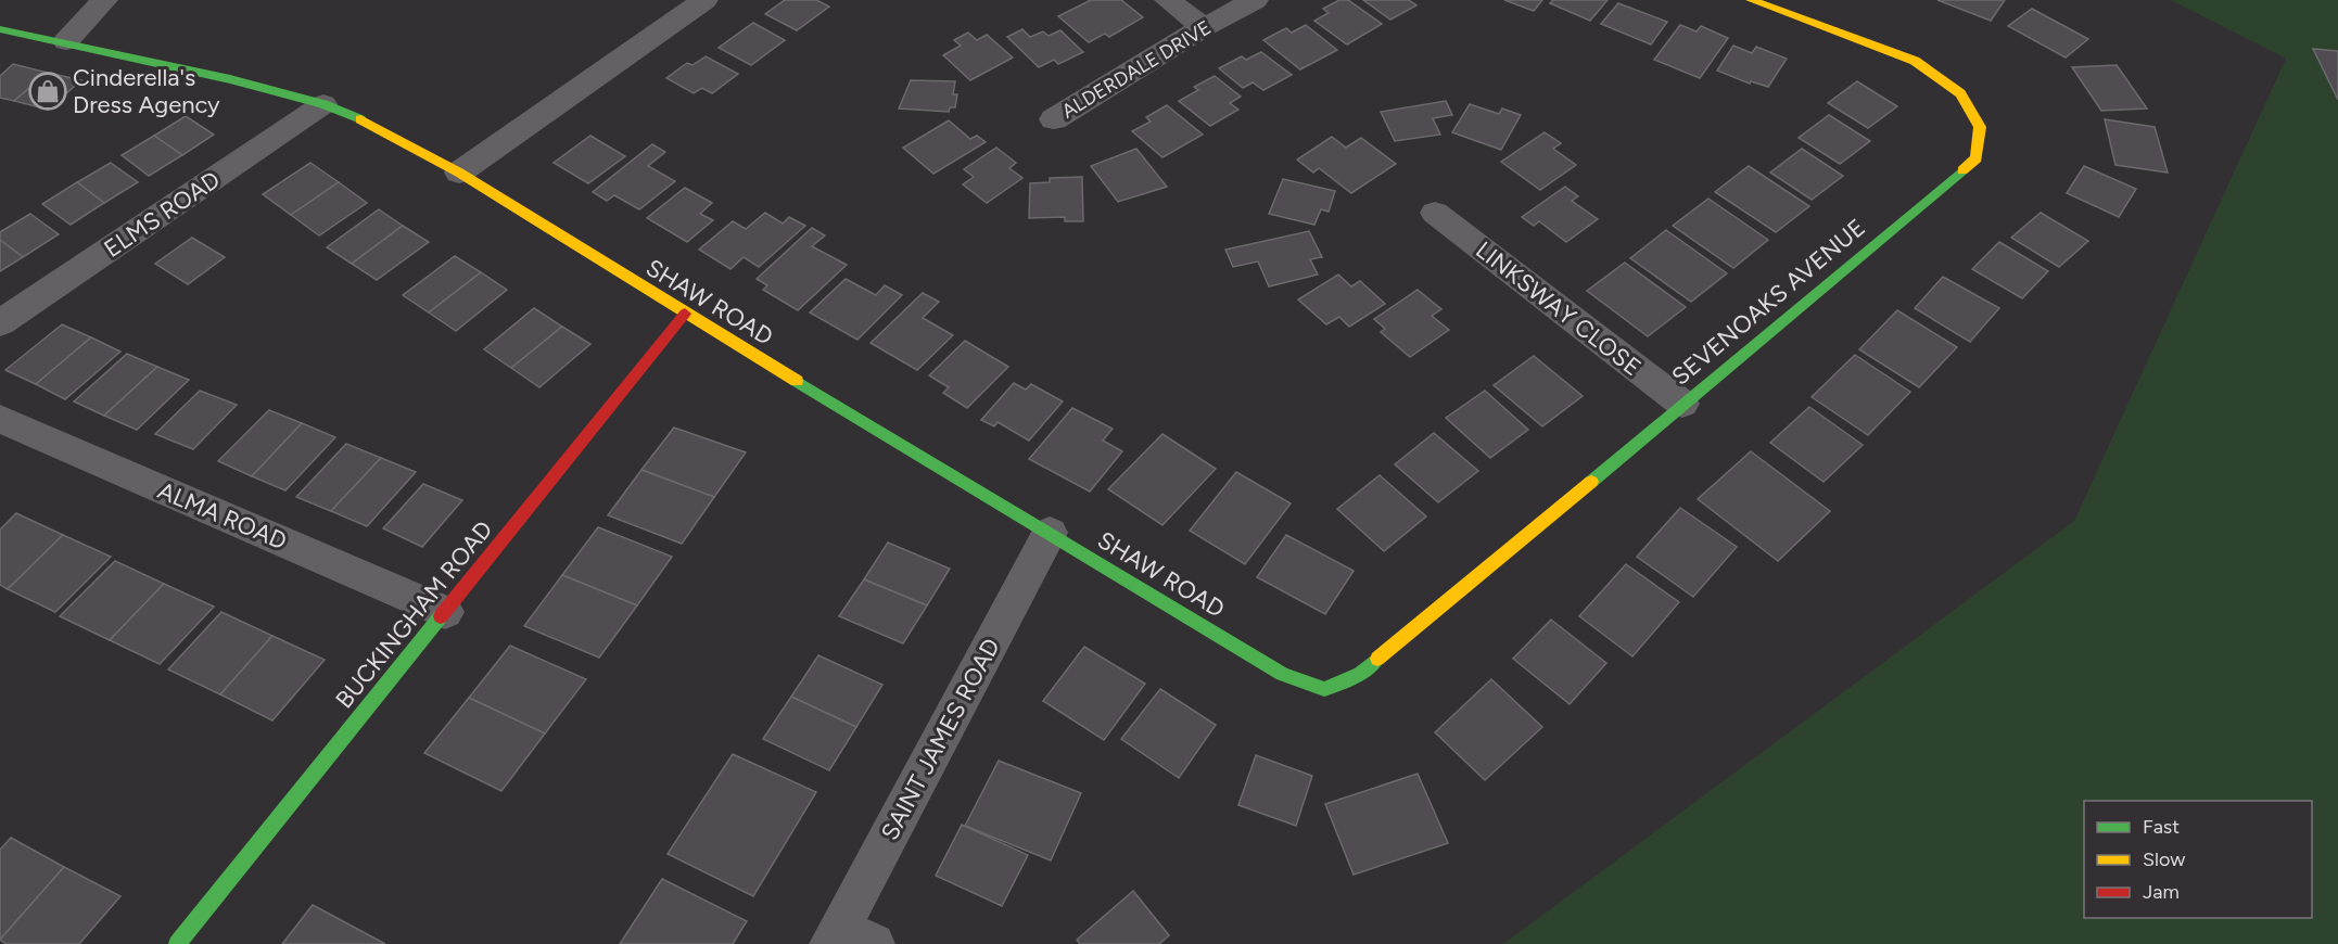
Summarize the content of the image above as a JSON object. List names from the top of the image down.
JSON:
{
  "streets": {
    "street": [
      "ALDERDALE DRIVE",
      "ELMS ROAD",
      "SHAW ROAD",
      "SEVENOAKS AVENUE",
      "LINKSWAY CLOSE",
      "ALMA ROAD",
      "BUCKINGHAM ROAD",
      "SAINT JAMES ROAD"
    ]
  },
  "crossings": [
    ["ELMS ROAD", "SHAW ROAD"],
    ["SHAW ROAD", "SEVENOAKS AVENUE"],
    ["SHAW ROAD", "BUCKINGHAM ROAD"],
    ["SHAW ROAD", "SAINT JAMES ROAD"],
    ["SEVENOAKS AVENUE", "LINKSWAY CLOSE"],
    ["ALMA ROAD", "BUCKINGHAM ROAD"]
  ],
  "places": {
    "shop": ["Cinderella's Dress Agency"]
  },
  "legend": ["Fast", "Slow", "Jam"]
}
